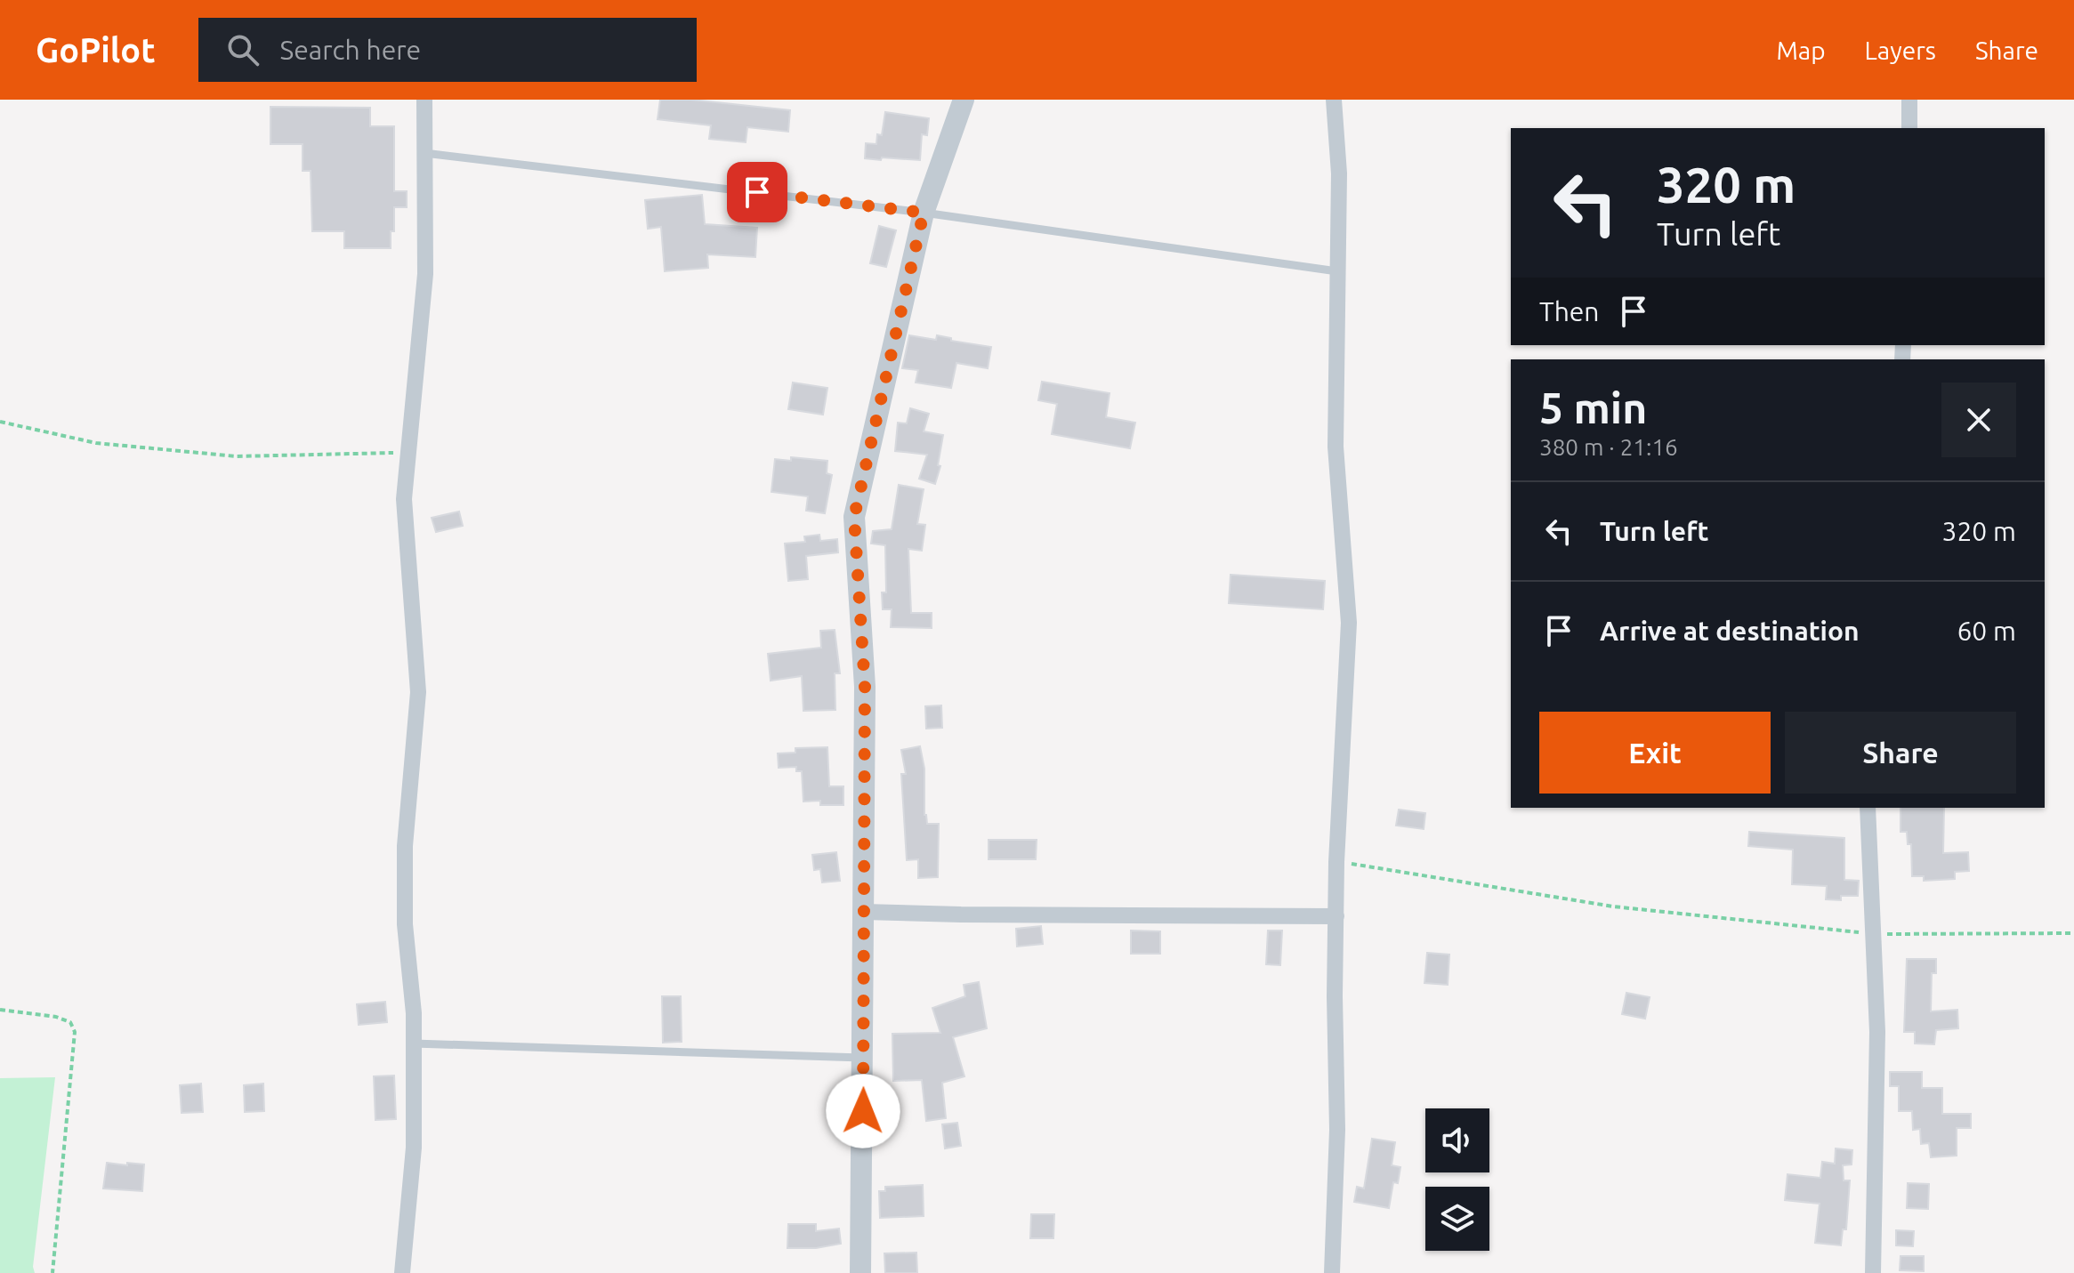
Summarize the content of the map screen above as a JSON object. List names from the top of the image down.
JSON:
{
  "page": {
    "header": "GoPilot",
    "search": "Search here",
    "nav": ["Map", "Layers", "Share"],
    "turn": ["320 m", "Turn left"],
    "then": "Then",
    "heading": ["5 min", "380 m · 21:16"],
    "list": [
      {
        "name": "Turn left",
        "value": "320 m"
      },
      {
        "name": "Arrive at destination",
        "value": "60 m"
      }
    ],
    "buttons": ["Exit", "Share"]
  }
}
